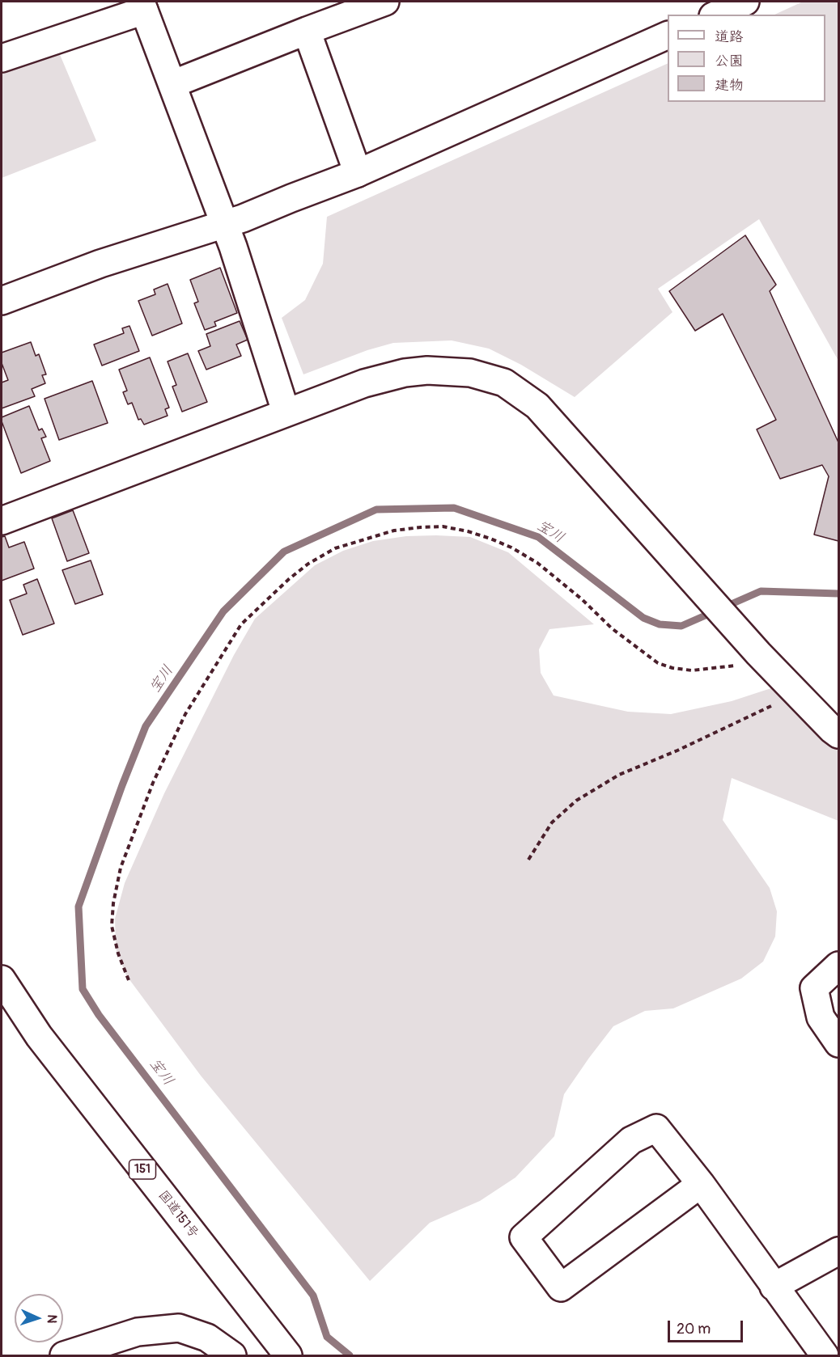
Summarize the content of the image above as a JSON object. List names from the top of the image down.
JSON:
{
  "streets": {
    "main road": ["151", "国道151号"]
  },
  "water": ["宝川"],
  "legend": ["道路", "公園", "建物"],
  "scale_bar": "20 m",
  "north": "right"
}
